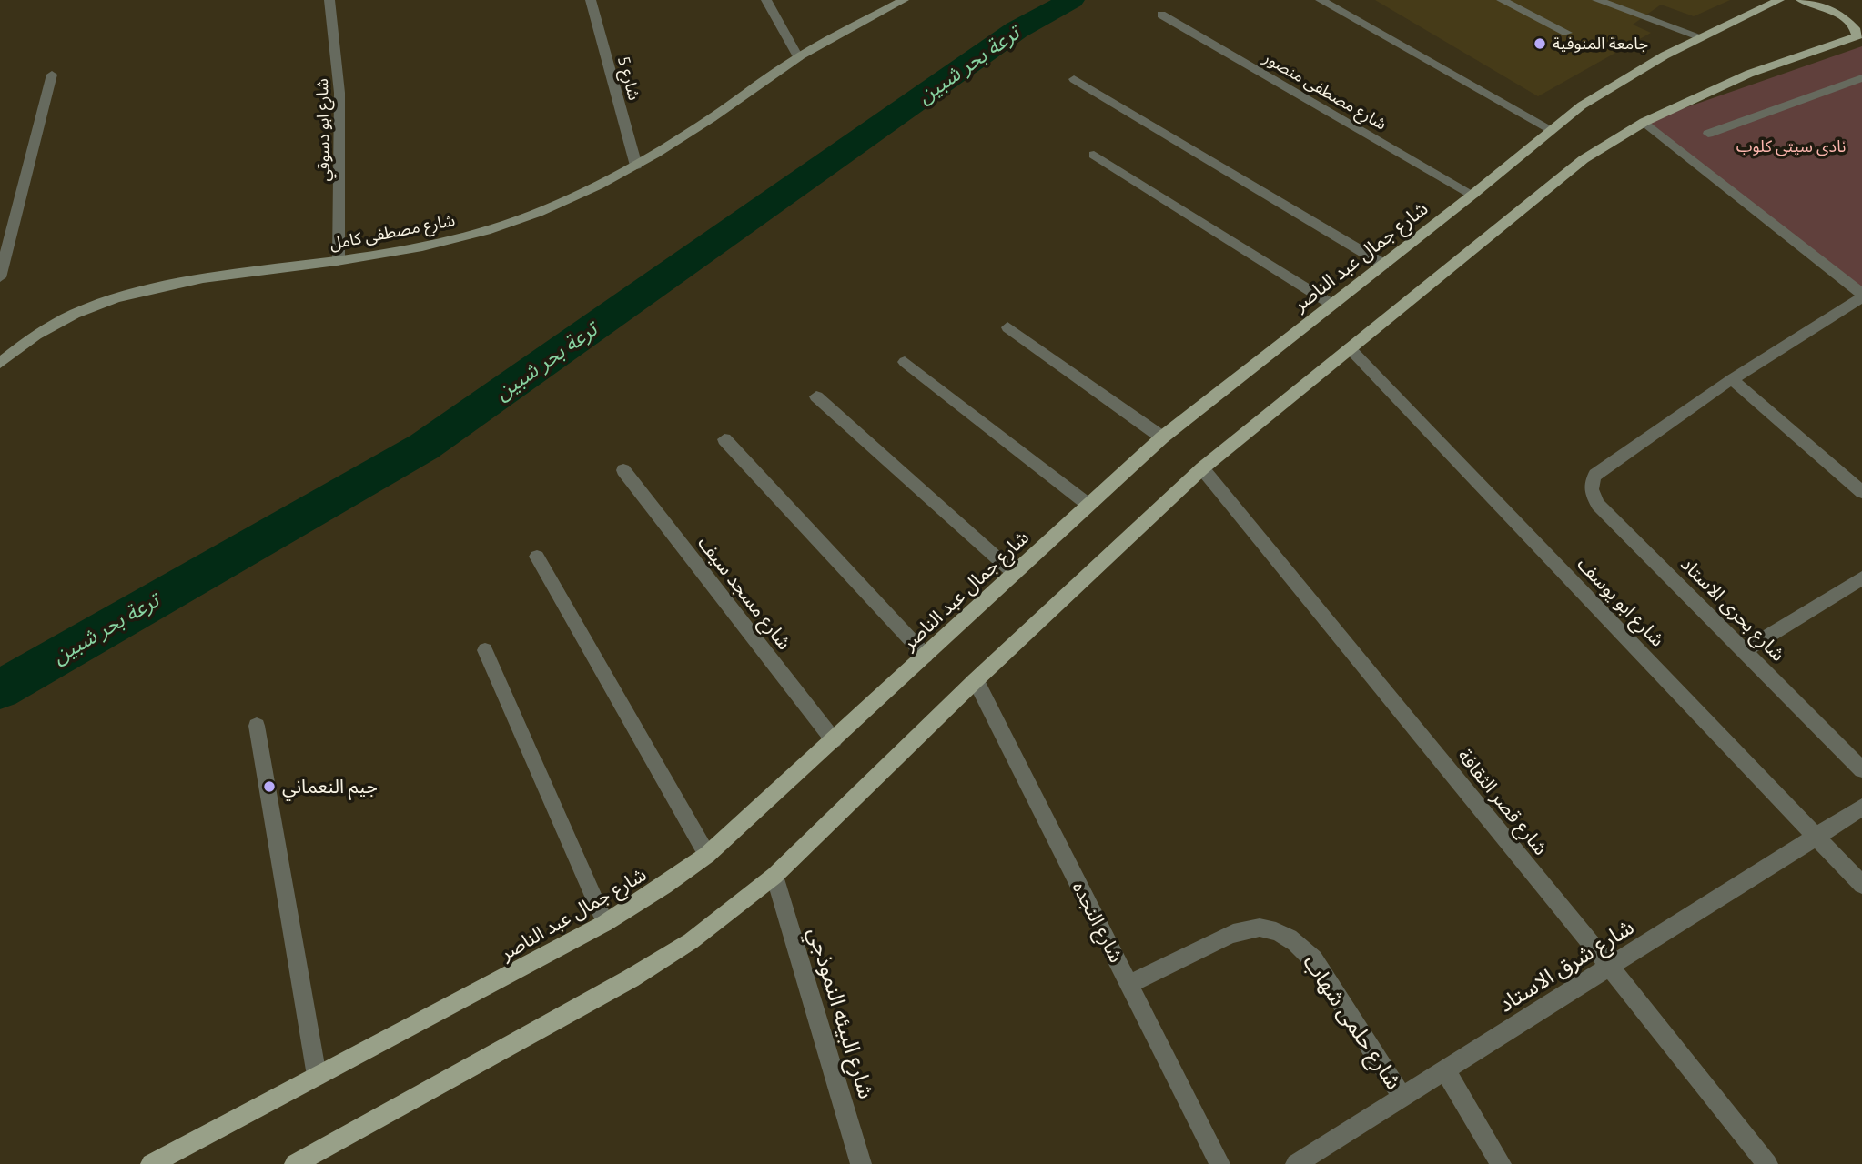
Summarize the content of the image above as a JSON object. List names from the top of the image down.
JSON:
{
  "streets": {
    "main road": ["شارع مصطفى كامل", "شارع جمال عبد الناصر"],
    "street": [
      "شارع 5",
      "شارع مصطفى منصور",
      "شارع ابو دسوقي",
      "شارع مسجد سيف",
      "شارع ابو يوسف",
      "شارع بحرى الاستاد",
      "شارع قصر الثقافة",
      "شارع النجده",
      "شارع شرق الاستاد",
      "شارع البيئه النموذجي",
      "شارع حلمى شهاب"
    ]
  },
  "crossings": [
    ["شارع 5", "شارع مصطفى كامل"],
    ["شارع مصطفى منصور", "شارع جمال عبد الناصر"],
    ["شارع ابو دسوقي", "شارع مصطفى كامل"],
    ["شارع جمال عبد الناصر", "شارع مسجد سيف"],
    ["شارع ابو يوسف", "شارع شرق الاستاد"],
    ["شارع قصر الثقافة", "شارع شرق الاستاد"],
    ["شارع النجده", "شارع حلمى شهاب"],
    ["شارع شرق الاستاد", "شارع حلمى شهاب"]
  ],
  "water": ["ترعة بحر شبين"],
  "parks": ["نادى سيتى كلوب"],
  "places": ["جامعة المنوفية", "جيم النعماني"]
}
